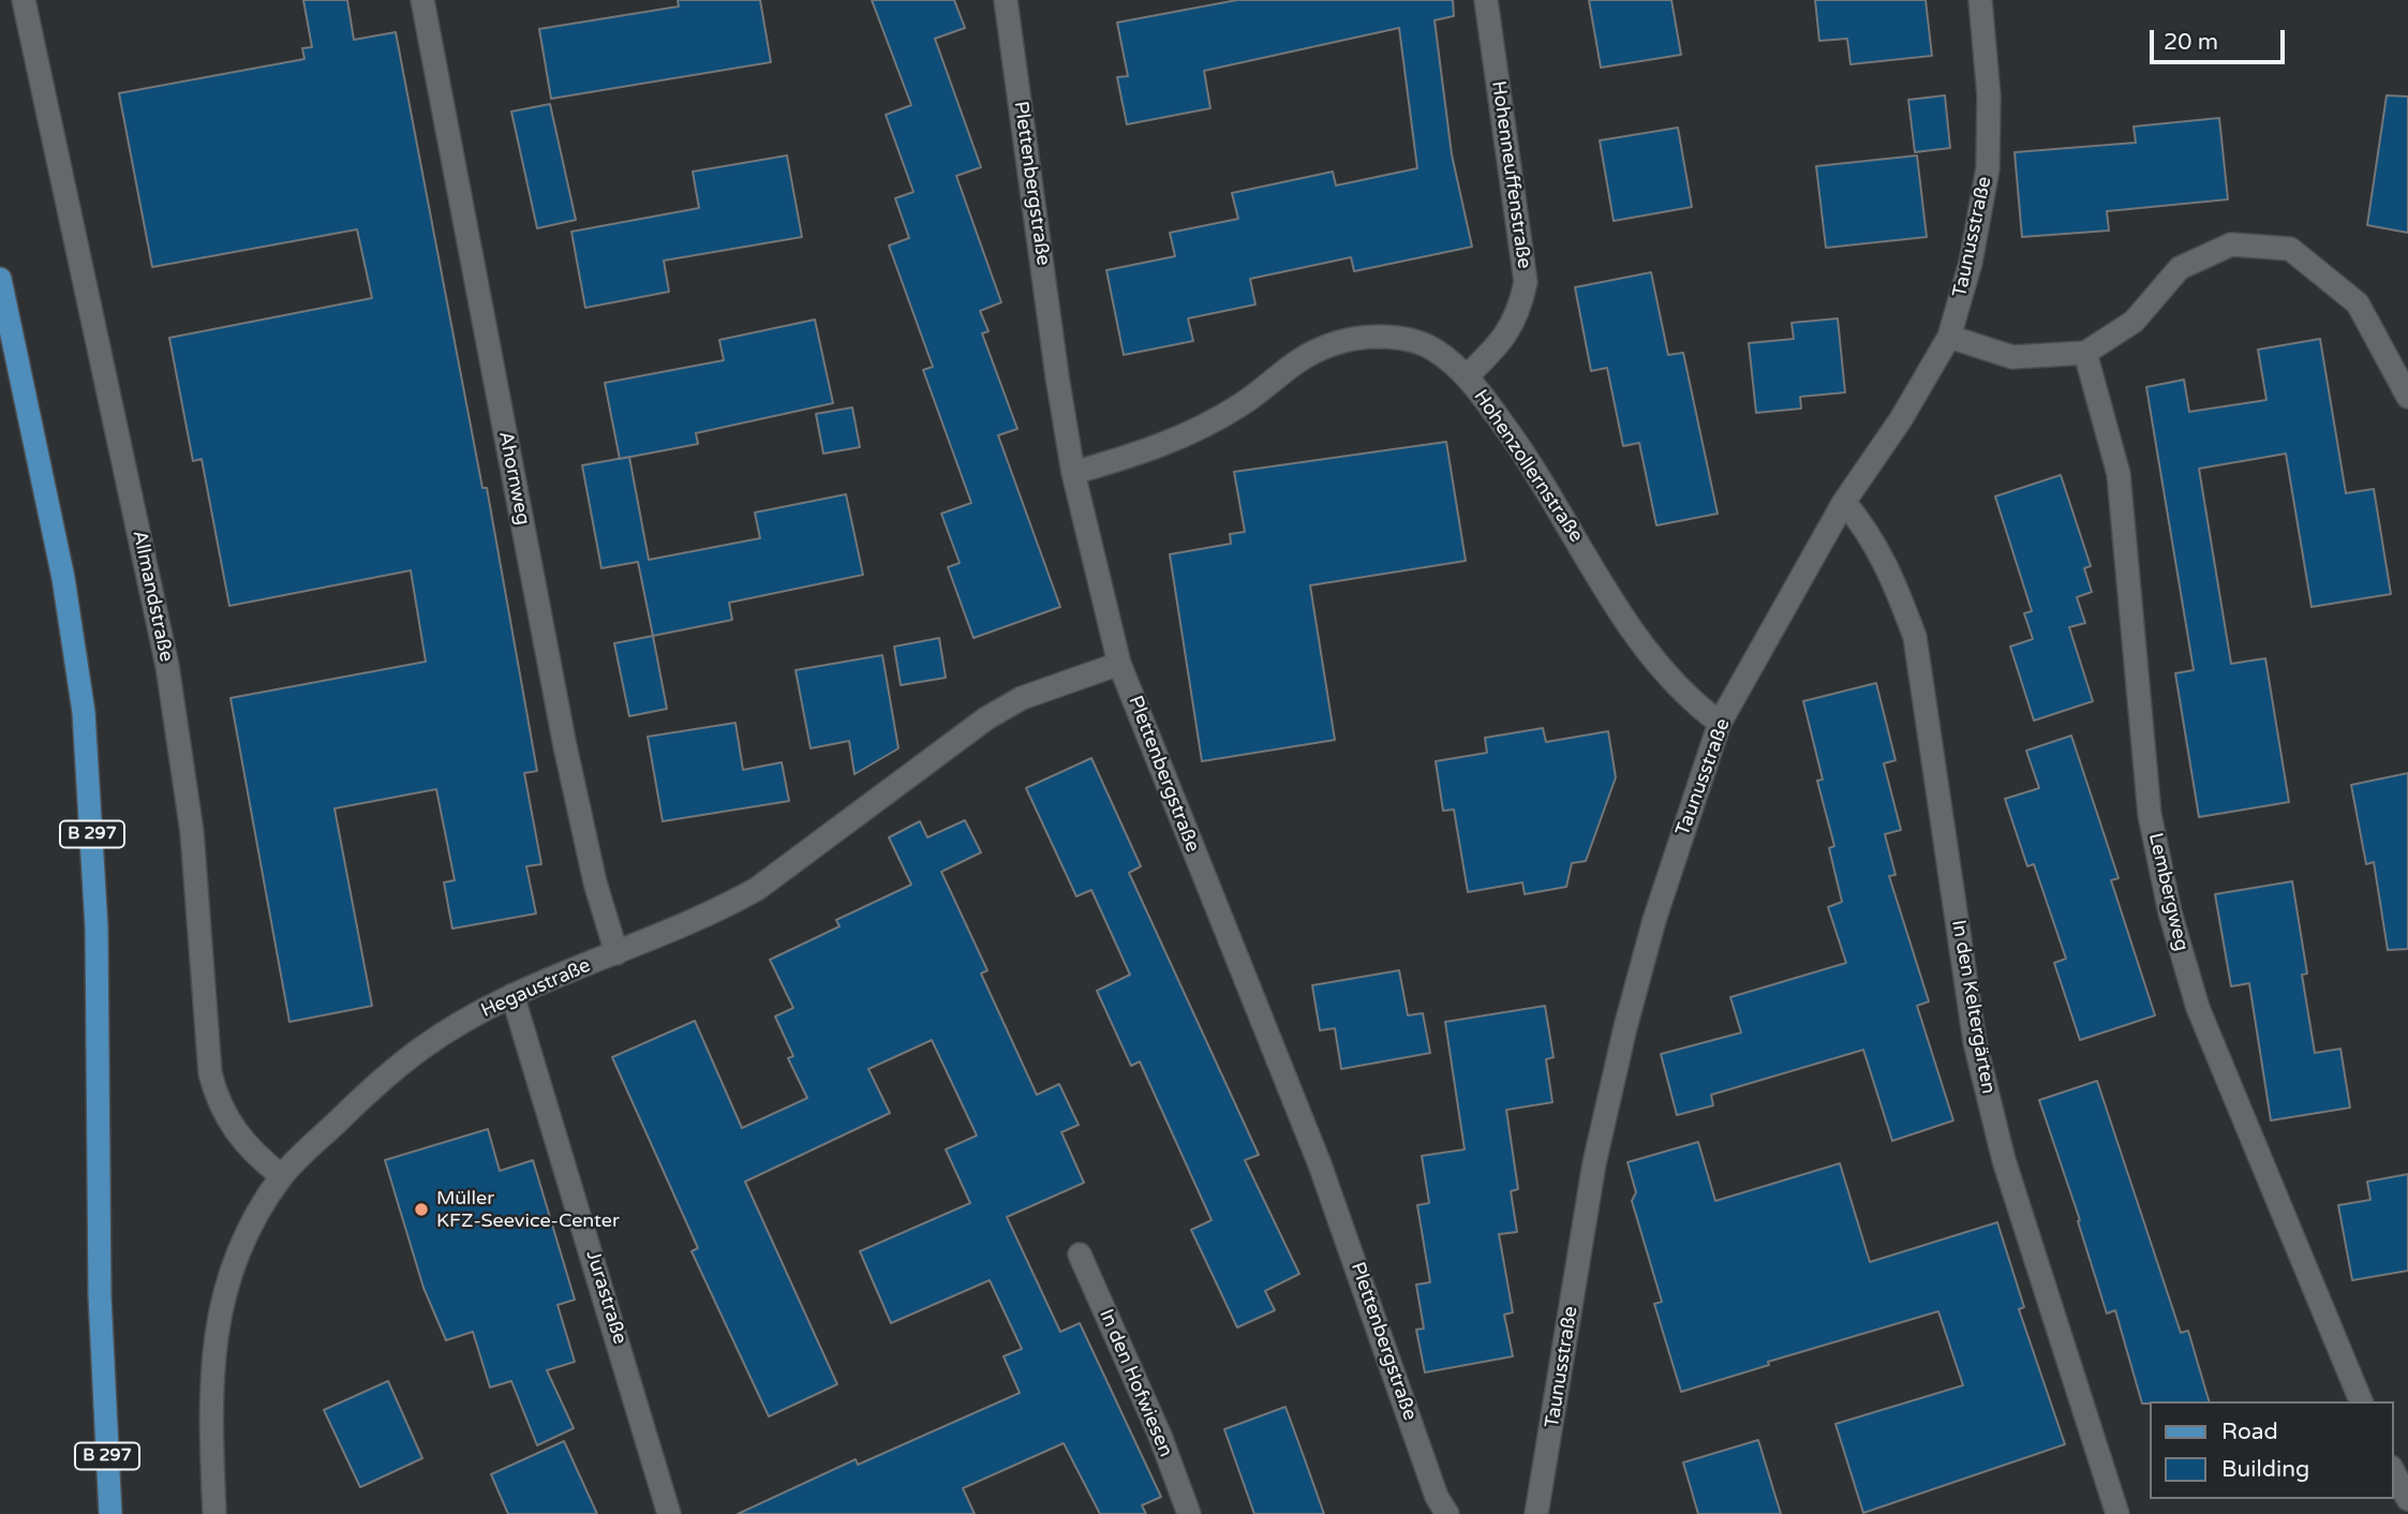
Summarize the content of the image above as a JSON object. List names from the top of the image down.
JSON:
{
  "streets": {
    "main road": ["B 297"],
    "street": [
      "Hohenneuffenstraße",
      "Plettenbergstraße",
      "Taunusstraße",
      "Hohenzollernstraße",
      "Ahornweg",
      "Allmandstraße",
      "Lembergweg",
      "Hegaustraße",
      "In den Keltergärten",
      "Jurastraße",
      "In den Hofwiesen"
    ]
  },
  "crossings": [
    ["Hohenneuffenstraße", "Hohenzollernstraße"],
    ["Plettenbergstraße", "Hohenzollernstraße"],
    ["Plettenbergstraße", "Hegaustraße"],
    ["Taunusstraße", "Hohenzollernstraße"],
    ["Taunusstraße", "In den Keltergärten"],
    ["Ahornweg", "Hegaustraße"],
    ["Allmandstraße", "Hegaustraße"],
    ["Hegaustraße", "Jurastraße"]
  ],
  "places": ["Müller KFZ-Seevice-Center"],
  "legend": ["Road", "Building"],
  "scale_bar": "20 m"
}
